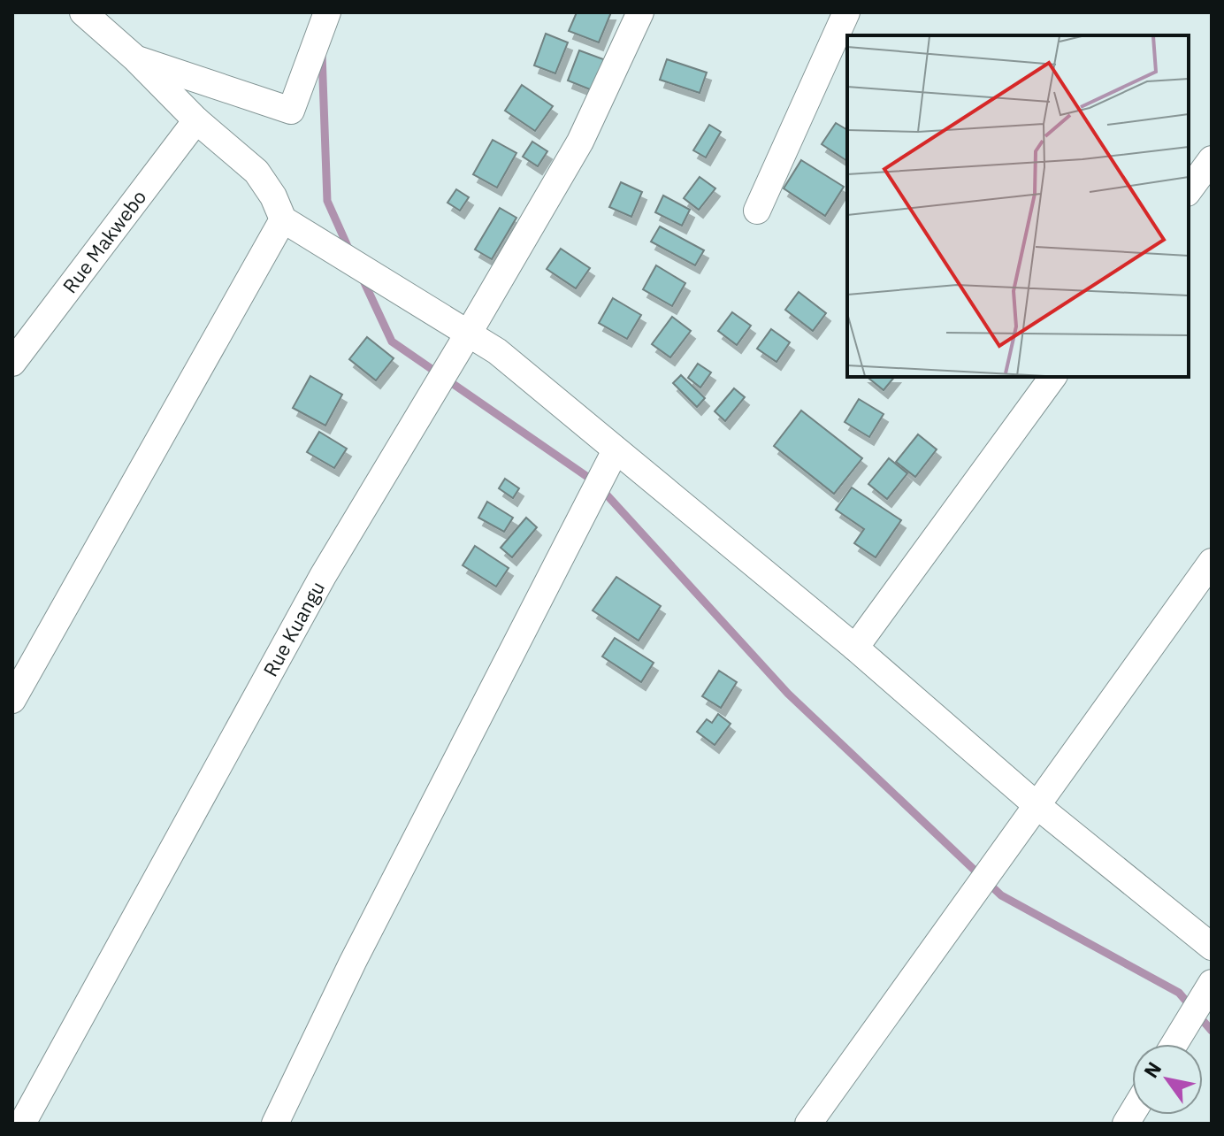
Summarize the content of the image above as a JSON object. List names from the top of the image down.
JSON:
{
  "streets": {
    "street": ["Rue Makwebo", "Rue Kuangu"]
  },
  "north": "top left"
}
